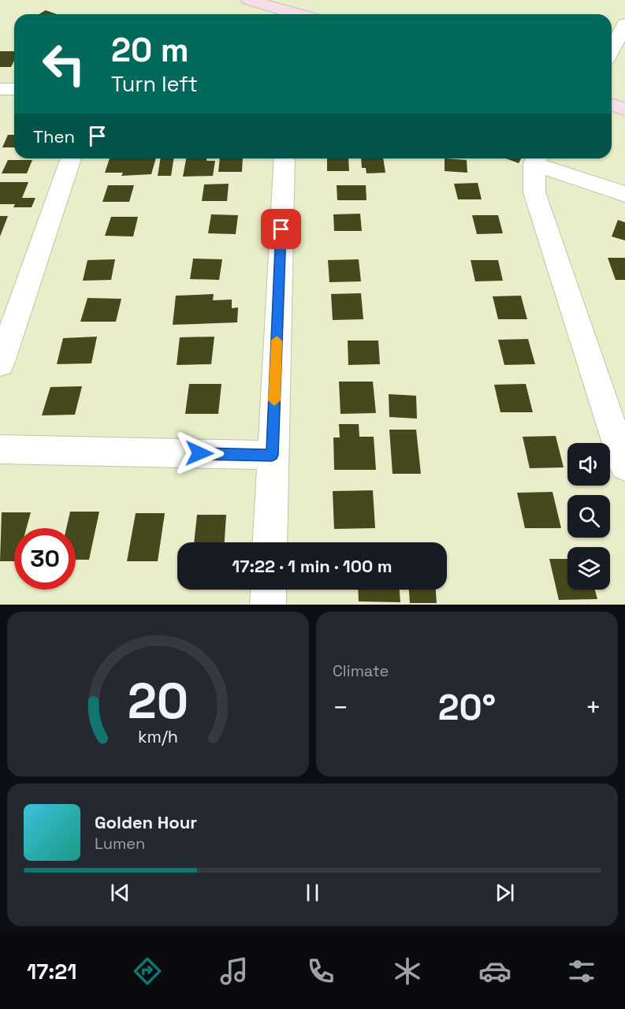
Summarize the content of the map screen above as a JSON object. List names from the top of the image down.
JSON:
{
  "page": {
    "turn": ["20 m", "Turn left"],
    "then": "Then",
    "limit": "30",
    "trip": "17:22 · 1 min · 100 m",
    "tile": "Climate",
    "heat": ["−", "20°", "+"],
    "song": ["Golden Hour", "Lumen"],
    "tabs": "17:21",
    "gauge": ["20", "km/h"]
  }
}
